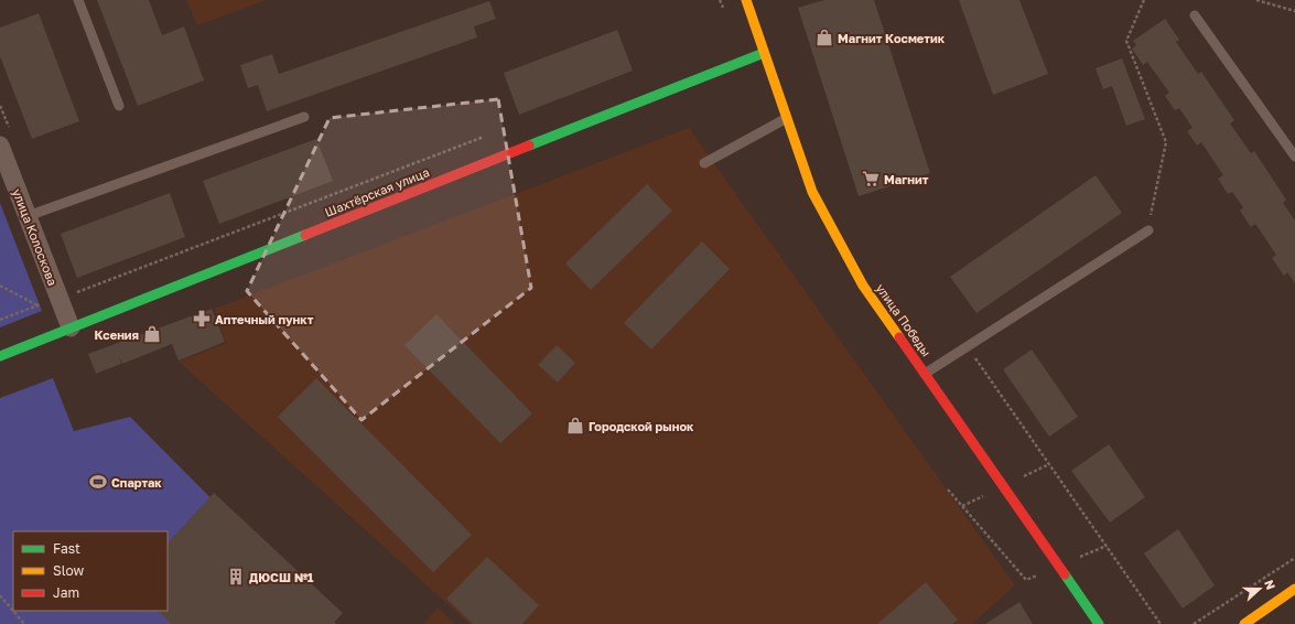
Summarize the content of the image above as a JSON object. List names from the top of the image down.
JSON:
{
  "streets": {
    "street": ["Шахтёрская улица", "улица Колоскова", "улица Победы"]
  },
  "crossings": [
    ["Шахтёрская улица", "улица Колоскова"],
    ["Шахтёрская улица", "улица Победы"]
  ],
  "places": {
    "shop": ["Магнит Косметик", "Ксения", "Городской рынок"],
    "supermarket": ["Магнит"],
    "pharmacy": ["Аптечный пункт"],
    "sports": ["Спартак"],
    "building": ["ДЮСШ №1"]
  },
  "legend": ["Fast", "Slow", "Jam"],
  "north": "right"
}
